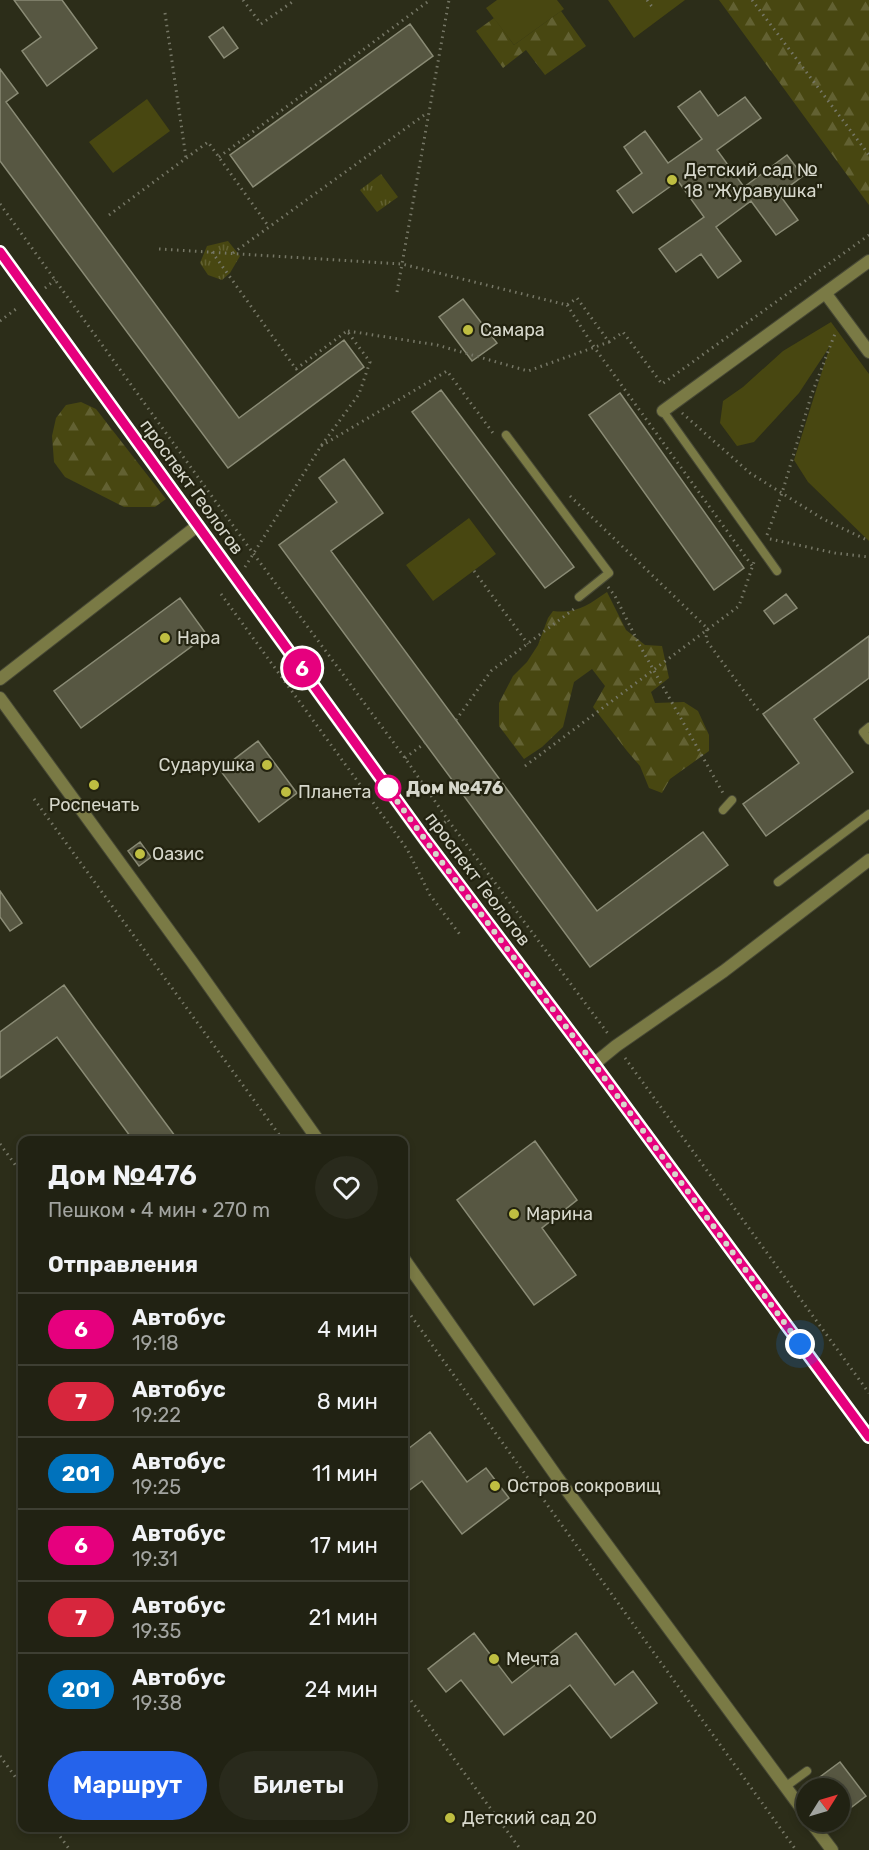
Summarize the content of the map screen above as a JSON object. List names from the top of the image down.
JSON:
{
  "streets": {
    "street": ["проспект Геологов"]
  },
  "places": [
    "Детский сад № 18 \"Журавушка\"",
    "Самара",
    "Нара",
    "Сударушка",
    "Роспечать",
    "Дом №476",
    "Планета",
    "Оазис",
    "Марина",
    "Остров сокровищ",
    "Мечта",
    "Детский сад 20"
  ],
  "lines": ["bus line 6"],
  "north": "top right",
  "page": {
    "on_map": "6",
    "heading": [
      ["Дом №476", "Пешком · 4 мин · 270 m"],
      "Отправления"
    ],
    "list": [
      {
        "mark": "6",
        "name": "Автобус",
        "note": "19:18",
        "value": "4 мин"
      },
      {
        "mark": "7",
        "name": "Автобус",
        "note": "19:22",
        "value": "8 мин"
      },
      {
        "mark": "201",
        "name": "Автобус",
        "note": "19:25",
        "value": "11 мин"
      },
      {
        "mark": "6",
        "name": "Автобус",
        "note": "19:31",
        "value": "17 мин"
      },
      {
        "mark": "7",
        "name": "Автобус",
        "note": "19:35",
        "value": "21 мин"
      },
      {
        "mark": "201",
        "name": "Автобус",
        "note": "19:38",
        "value": "24 мин"
      }
    ],
    "buttons": ["Маршрут", "Билеты"]
  }
}
